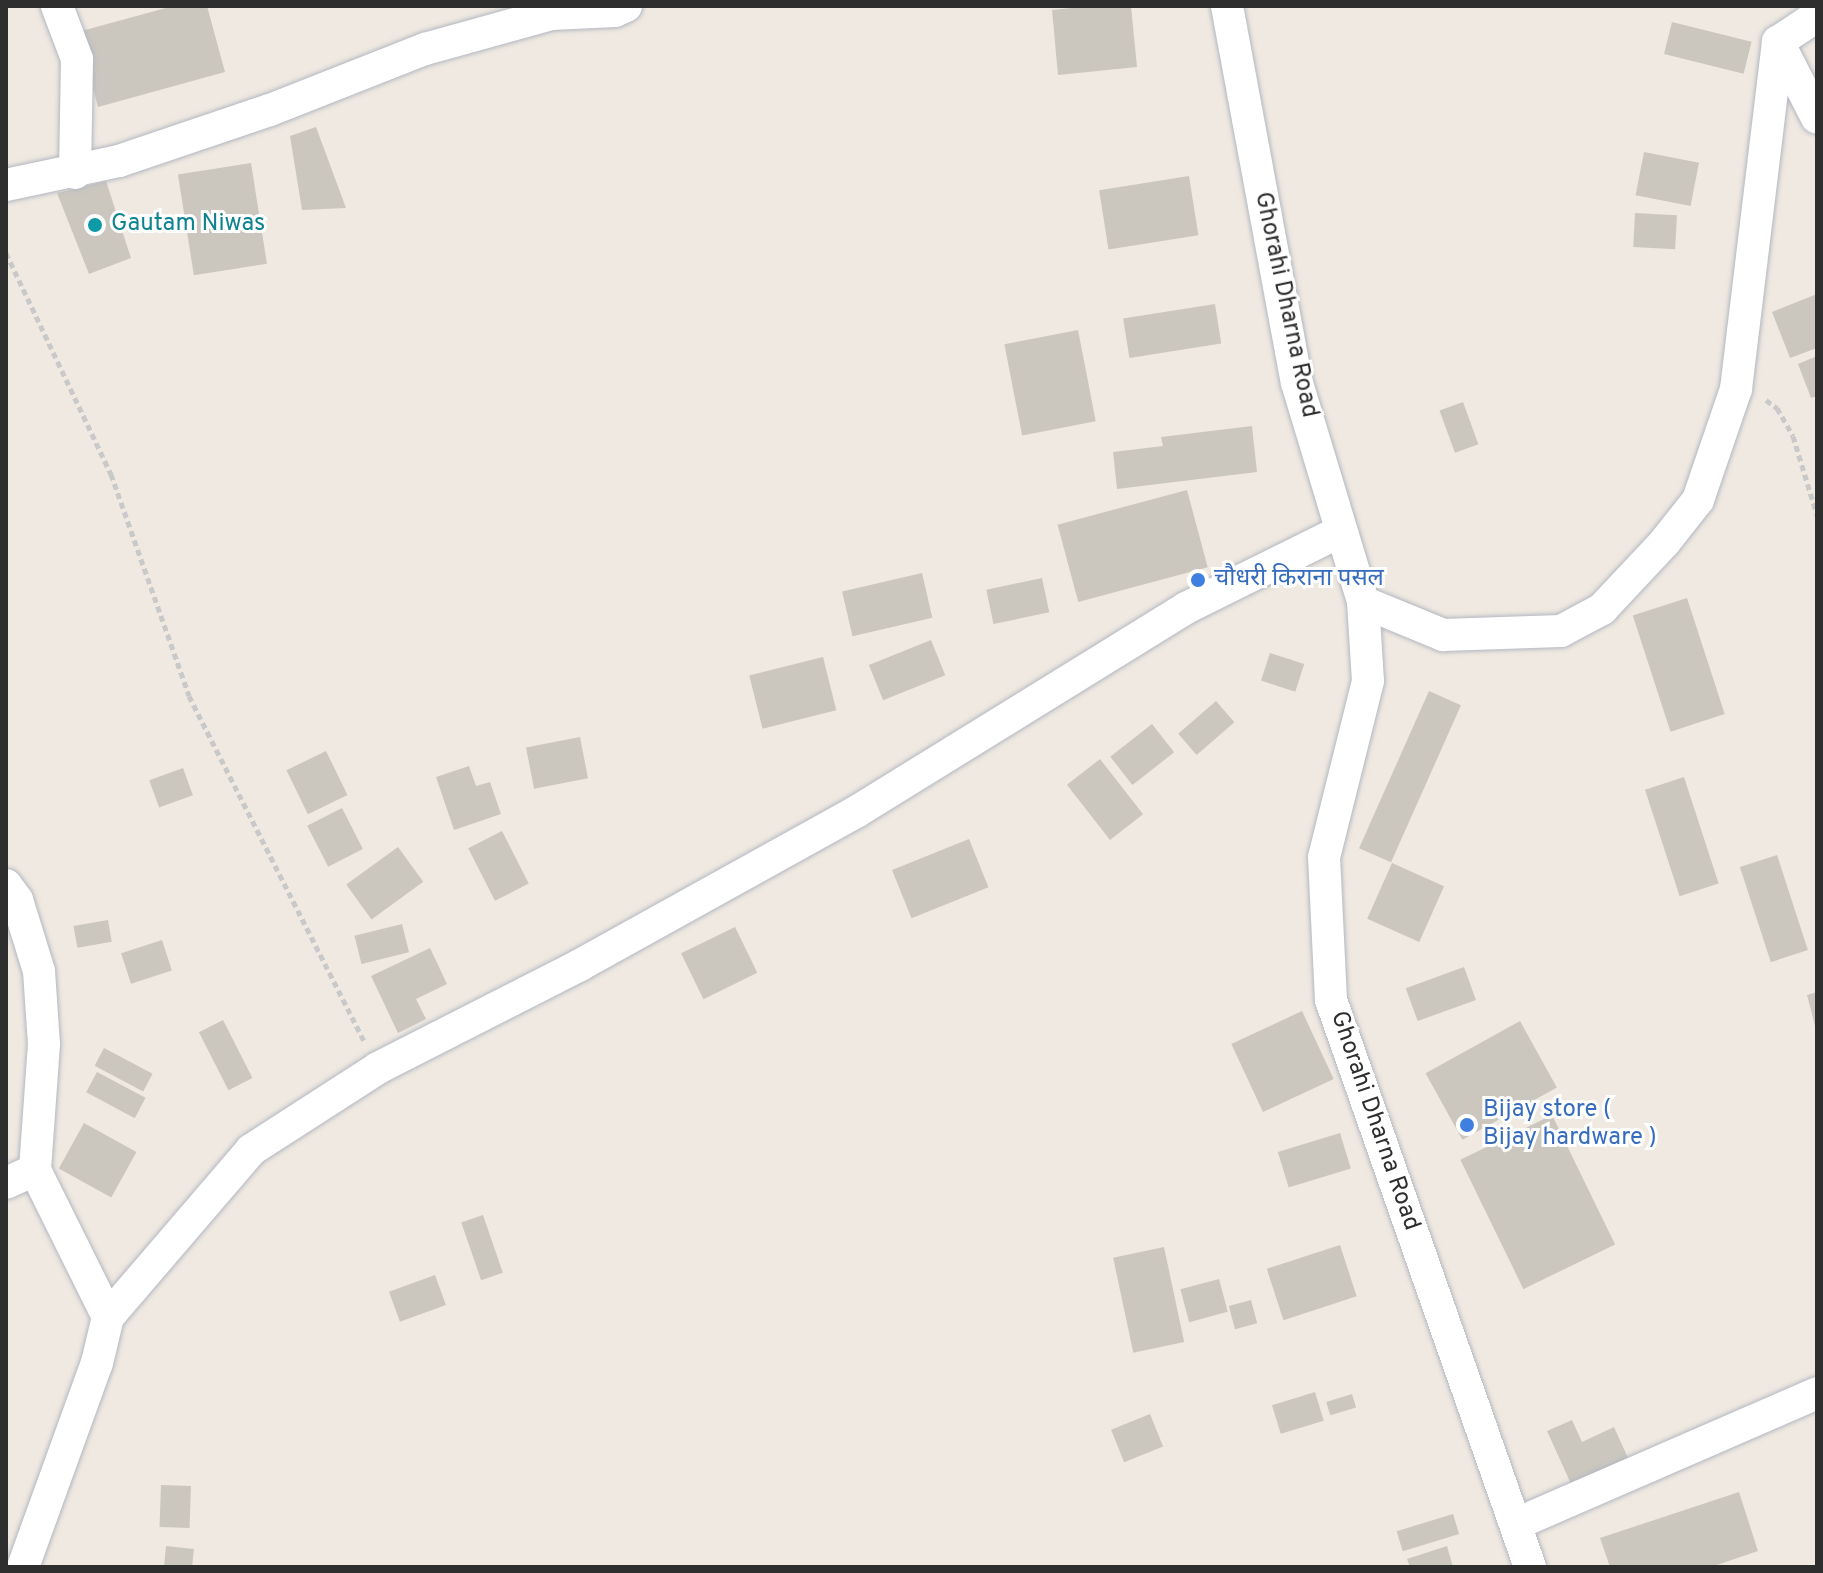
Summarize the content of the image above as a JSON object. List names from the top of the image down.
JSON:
{
  "streets": {
    "street": ["Ghorahi Dharna Road"]
  },
  "places": ["Gautam Niwas", "चौधरी किराना पसल", "Bijay store ( Bijay hardware )"]
}
